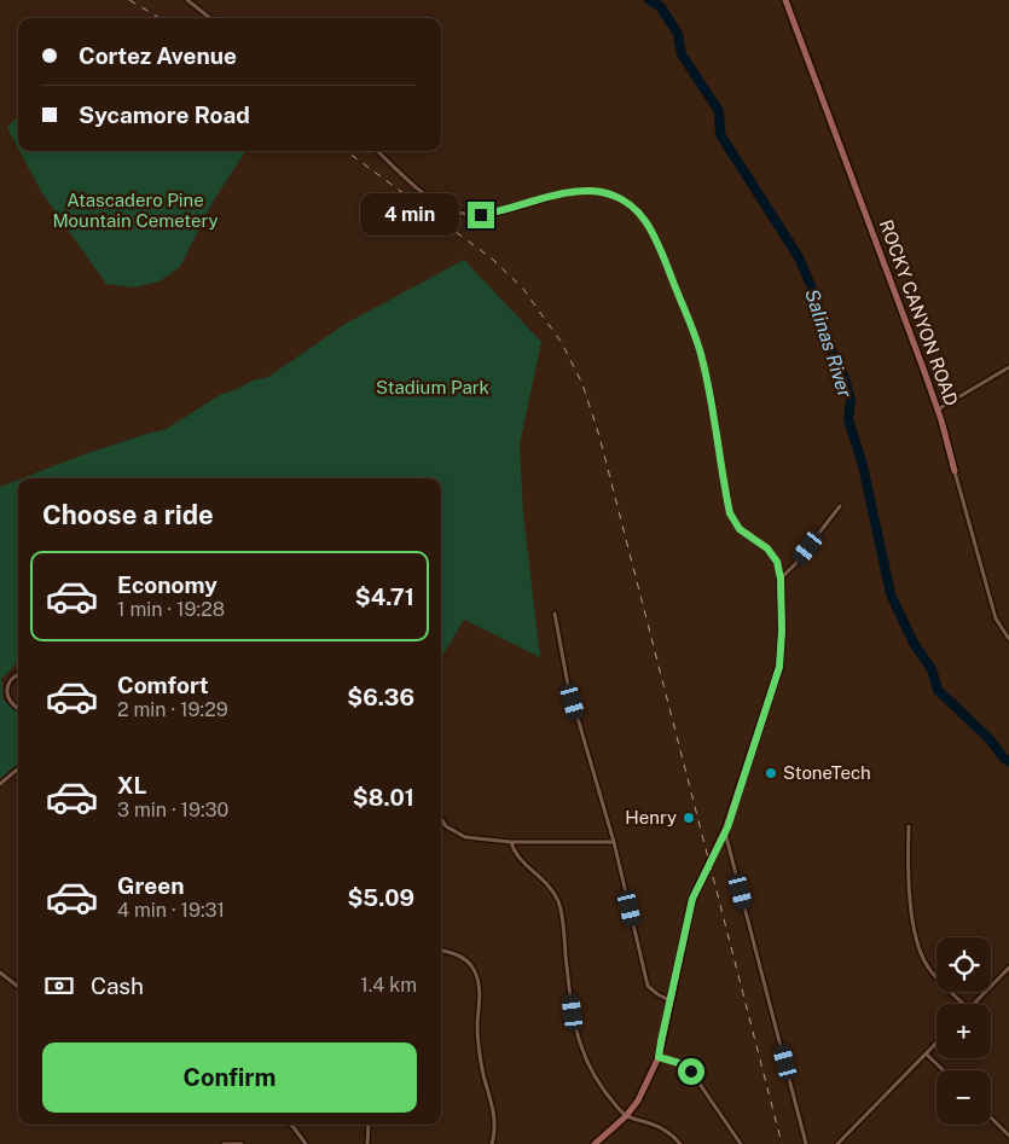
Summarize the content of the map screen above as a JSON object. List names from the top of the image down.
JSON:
{
  "streets": {
    "street": ["ROCKY CANYON ROAD"]
  },
  "water": ["Salinas River"],
  "parks": ["Atascadero Pine Mountain Cemetery", "Stadium Park"],
  "places": ["StoneTech", "Henry"],
  "page": {
    "banner": ["Cortez Avenue", "Sycamore Road"],
    "bubble": "4 min",
    "heading": "Choose a ride",
    "list": [
      {
        "name": "Economy",
        "note": "1 min · 19:28",
        "value": "$4.71"
      },
      {
        "name": "Comfort",
        "note": "2 min · 19:29",
        "value": "$6.36"
      },
      {
        "name": "XL",
        "note": "3 min · 19:30",
        "value": "$8.01"
      },
      {
        "name": "Green",
        "note": "4 min · 19:31",
        "value": "$5.09"
      }
    ],
    "map_buttons": ["+", "−"],
    "pay": ["Cash", "1.4 km"],
    "buttons": "Confirm"
  }
}
